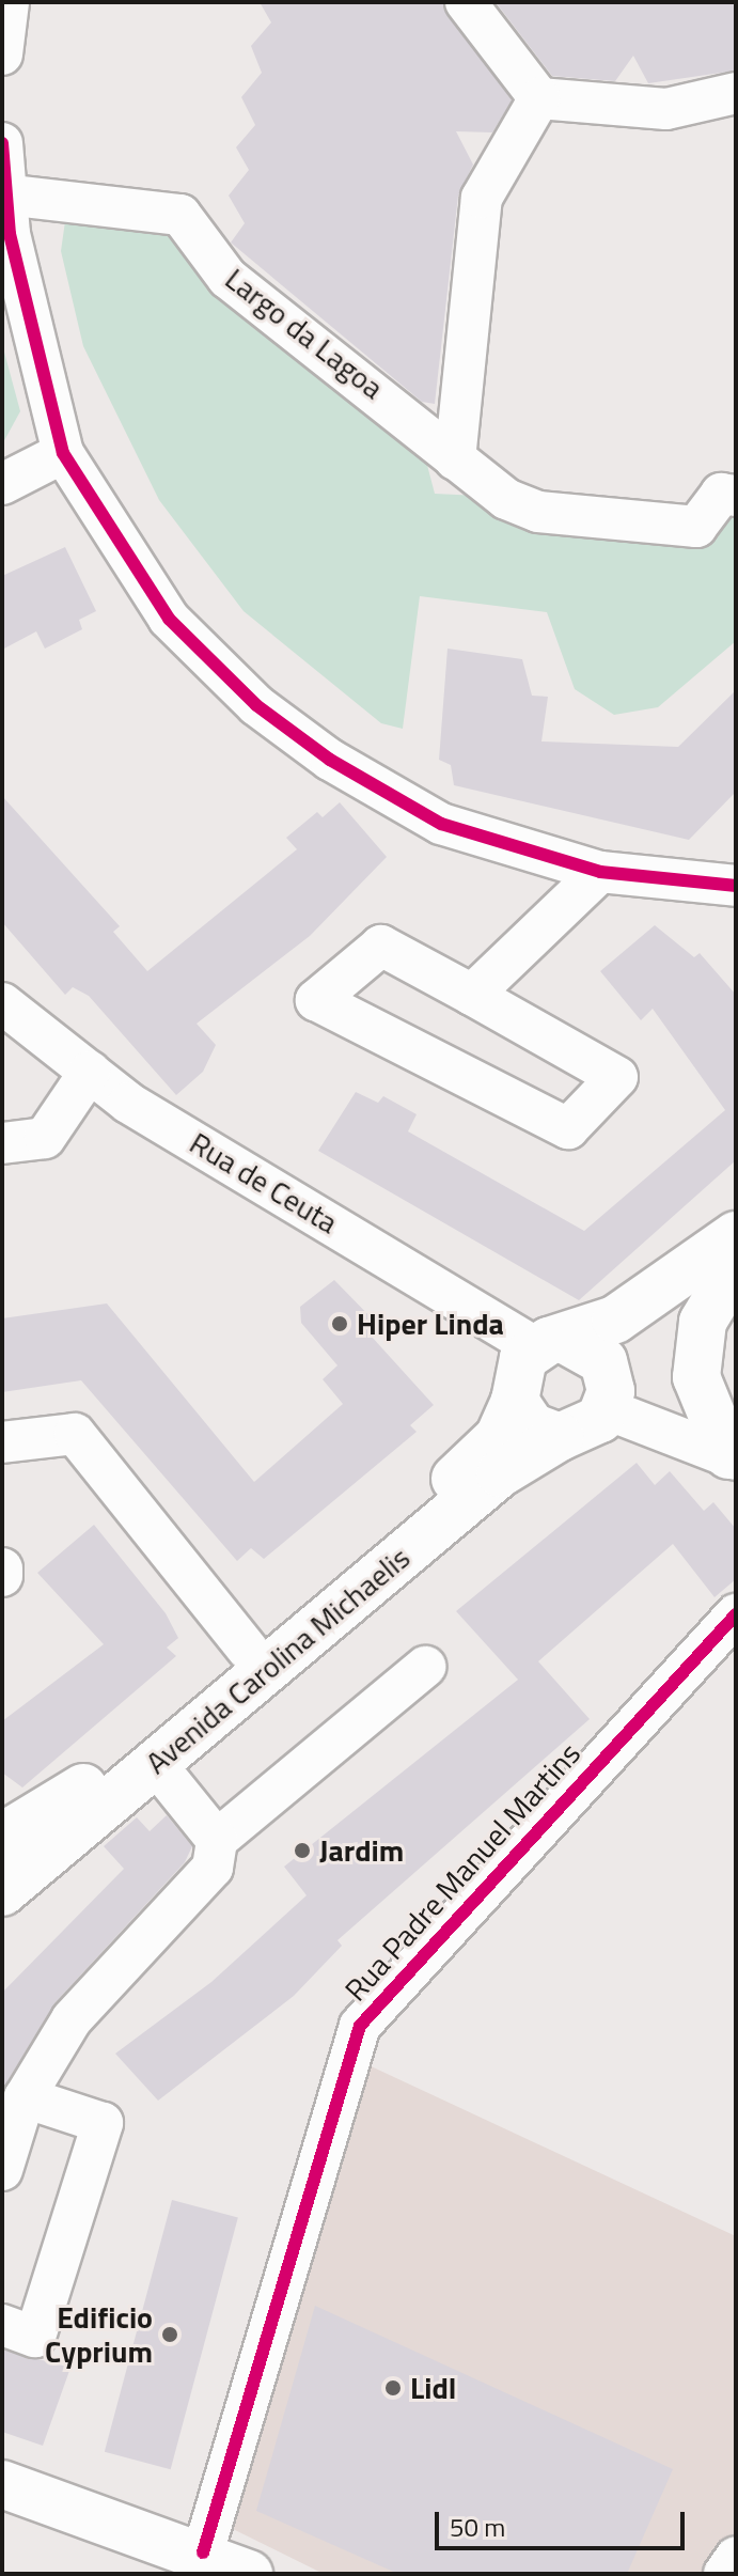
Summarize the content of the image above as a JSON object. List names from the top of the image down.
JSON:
{
  "streets": {
    "street": [
      "Largo da Lagoa",
      "Rua de Ceuta",
      "Avenida Carolina Michaelis",
      "Rua Padre Manuel Martins"
    ]
  },
  "crossings": [
    ["Rua de Ceuta", "Avenida Carolina Michaelis"]
  ],
  "places": [
    "Hiper Linda",
    "Jardim",
    "Edificio Cyprium",
    "Lidl"
  ],
  "scale_bar": "50 m"
}
